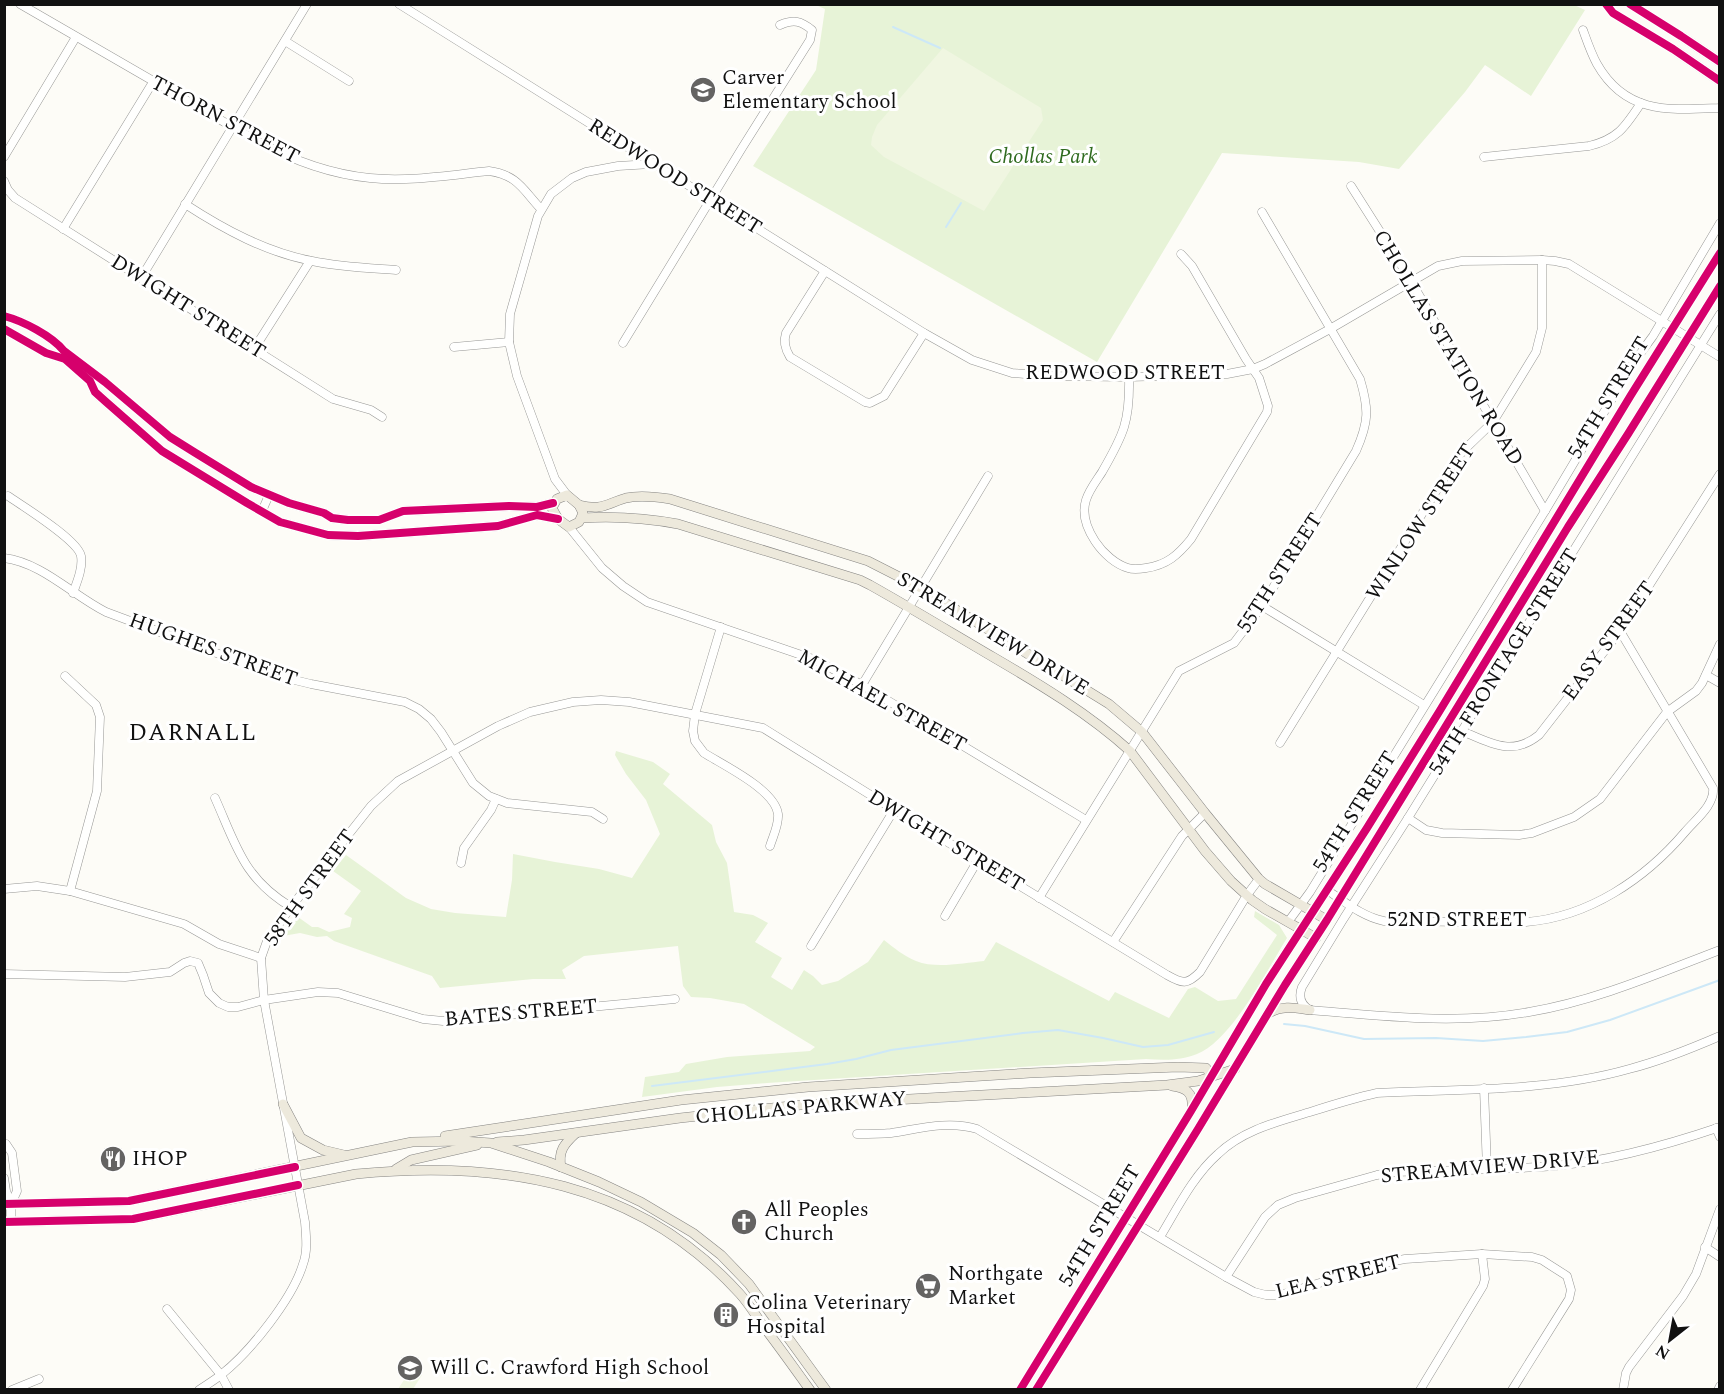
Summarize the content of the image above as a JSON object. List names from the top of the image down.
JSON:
{
  "streets": {
    "main road": ["54TH STREET", "STREAMVIEW DRIVE", "CHOLLAS PARKWAY"],
    "street": [
      "THORN STREET",
      "REDWOOD STREET",
      "DWIGHT STREET",
      "CHOLLAS STATION ROAD",
      "WINLOW STREET",
      "55TH STREET",
      "EASY STREET",
      "HUGHES STREET",
      "54TH FRONTAGE STREET",
      "MICHAEL STREET",
      "58TH STREET",
      "52ND STREET",
      "BATES STREET",
      "LEA STREET"
    ]
  },
  "crossings": [
    ["REDWOOD STREET", "CHOLLAS STATION ROAD"],
    ["REDWOOD STREET", "54TH STREET"],
    ["REDWOOD STREET", "WINLOW STREET"],
    ["REDWOOD STREET", "55TH STREET"],
    ["REDWOOD STREET", "54TH FRONTAGE STREET"],
    ["DWIGHT STREET", "55TH STREET"],
    ["DWIGHT STREET", "STREAMVIEW DRIVE"],
    ["DWIGHT STREET", "58TH STREET"],
    ["CHOLLAS STATION ROAD", "WINLOW STREET"],
    ["54TH STREET", "STREAMVIEW DRIVE"],
    ["54TH STREET", "52ND STREET"],
    ["54TH STREET", "CHOLLAS PARKWAY"],
    ["54TH STREET", "LEA STREET"],
    ["55TH STREET", "STREAMVIEW DRIVE"],
    ["55TH STREET", "MICHAEL STREET"],
    ["STREAMVIEW DRIVE", "MICHAEL STREET"],
    ["STREAMVIEW DRIVE", "LEA STREET"],
    ["EASY STREET", "54TH FRONTAGE STREET"],
    ["HUGHES STREET", "58TH STREET"],
    ["54TH FRONTAGE STREET", "52ND STREET"],
    ["58TH STREET", "BATES STREET"]
  ],
  "districts": ["DARNALL"],
  "parks": ["Chollas Park"],
  "places": {
    "school or university": ["Carver Elementary School", "Will C. Crawford High School"],
    "restaurant": ["IHOP"],
    "church": ["All Peoples Church"],
    "supermarket": ["Northgate Market"],
    "building": ["Colina Veterinary Hospital"]
  },
  "north": "bottom left"
}
